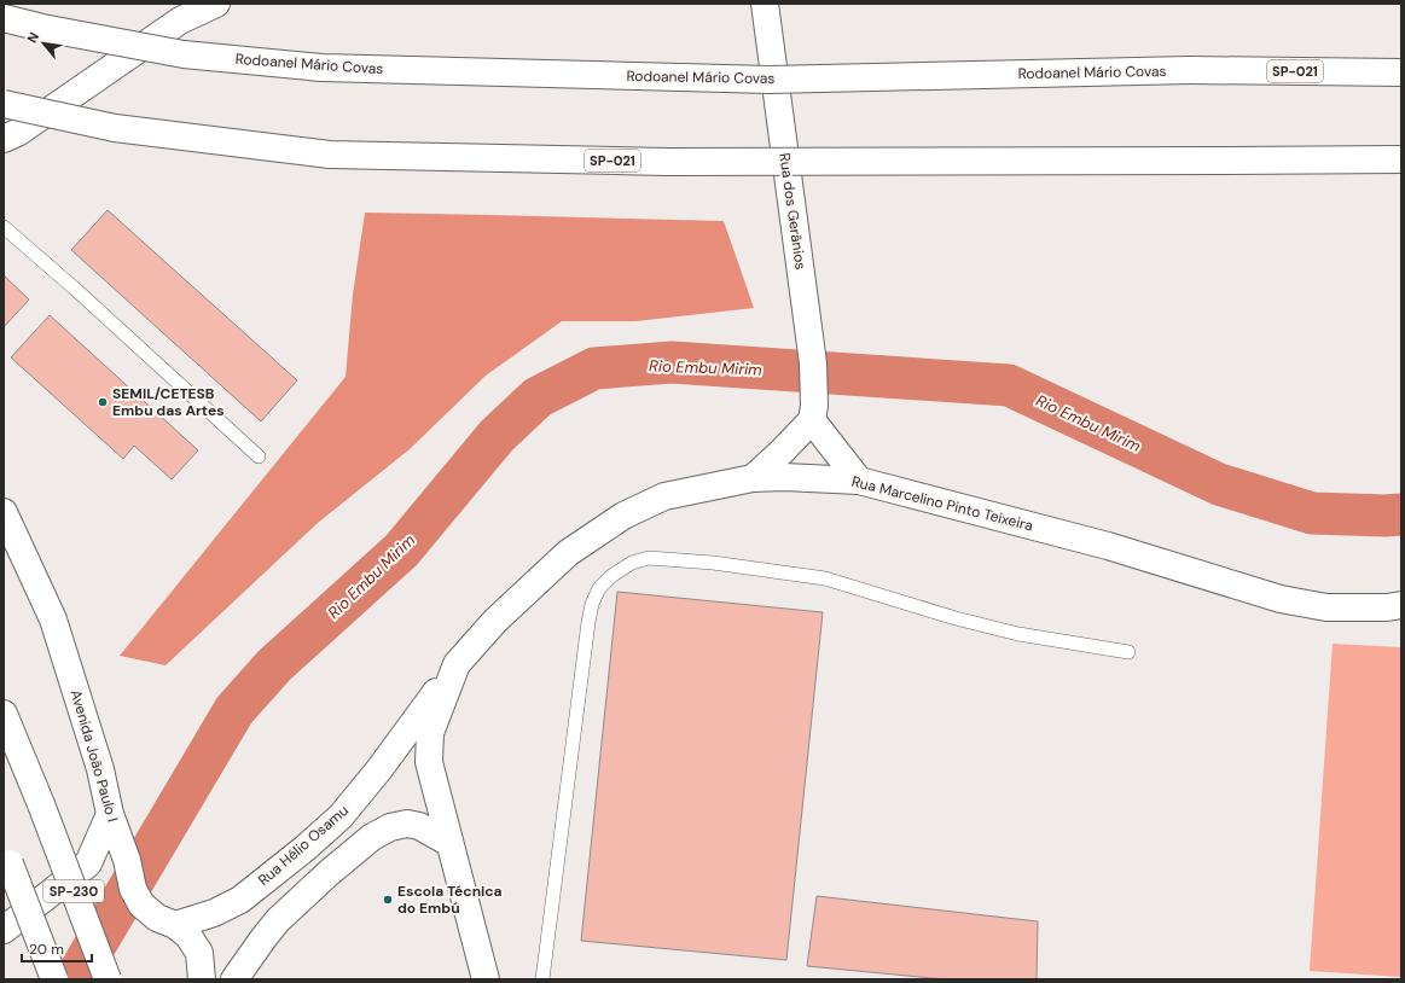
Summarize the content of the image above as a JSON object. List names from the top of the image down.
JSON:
{
  "streets": {
    "main road": [
      "Rodoanel Mário Covas",
      "SP-021",
      "Rua dos Gerânios",
      "Rua Marcelino Pinto Teixeira",
      "Avenida João Paulo I",
      "Rua Hélio Osamu",
      "SP-230"
    ]
  },
  "crossings": [
    ["Rua Marcelino Pinto Teixeira", "Rua Hélio Osamu"],
    ["Avenida João Paulo I", "Rua Hélio Osamu"]
  ],
  "water": ["Rio Embu Mirim"],
  "places": ["SEMIL/CETESB Embu das Artes", "Escola Técnica do Embú"],
  "scale_bar": "20 m",
  "north": "top left"
}
